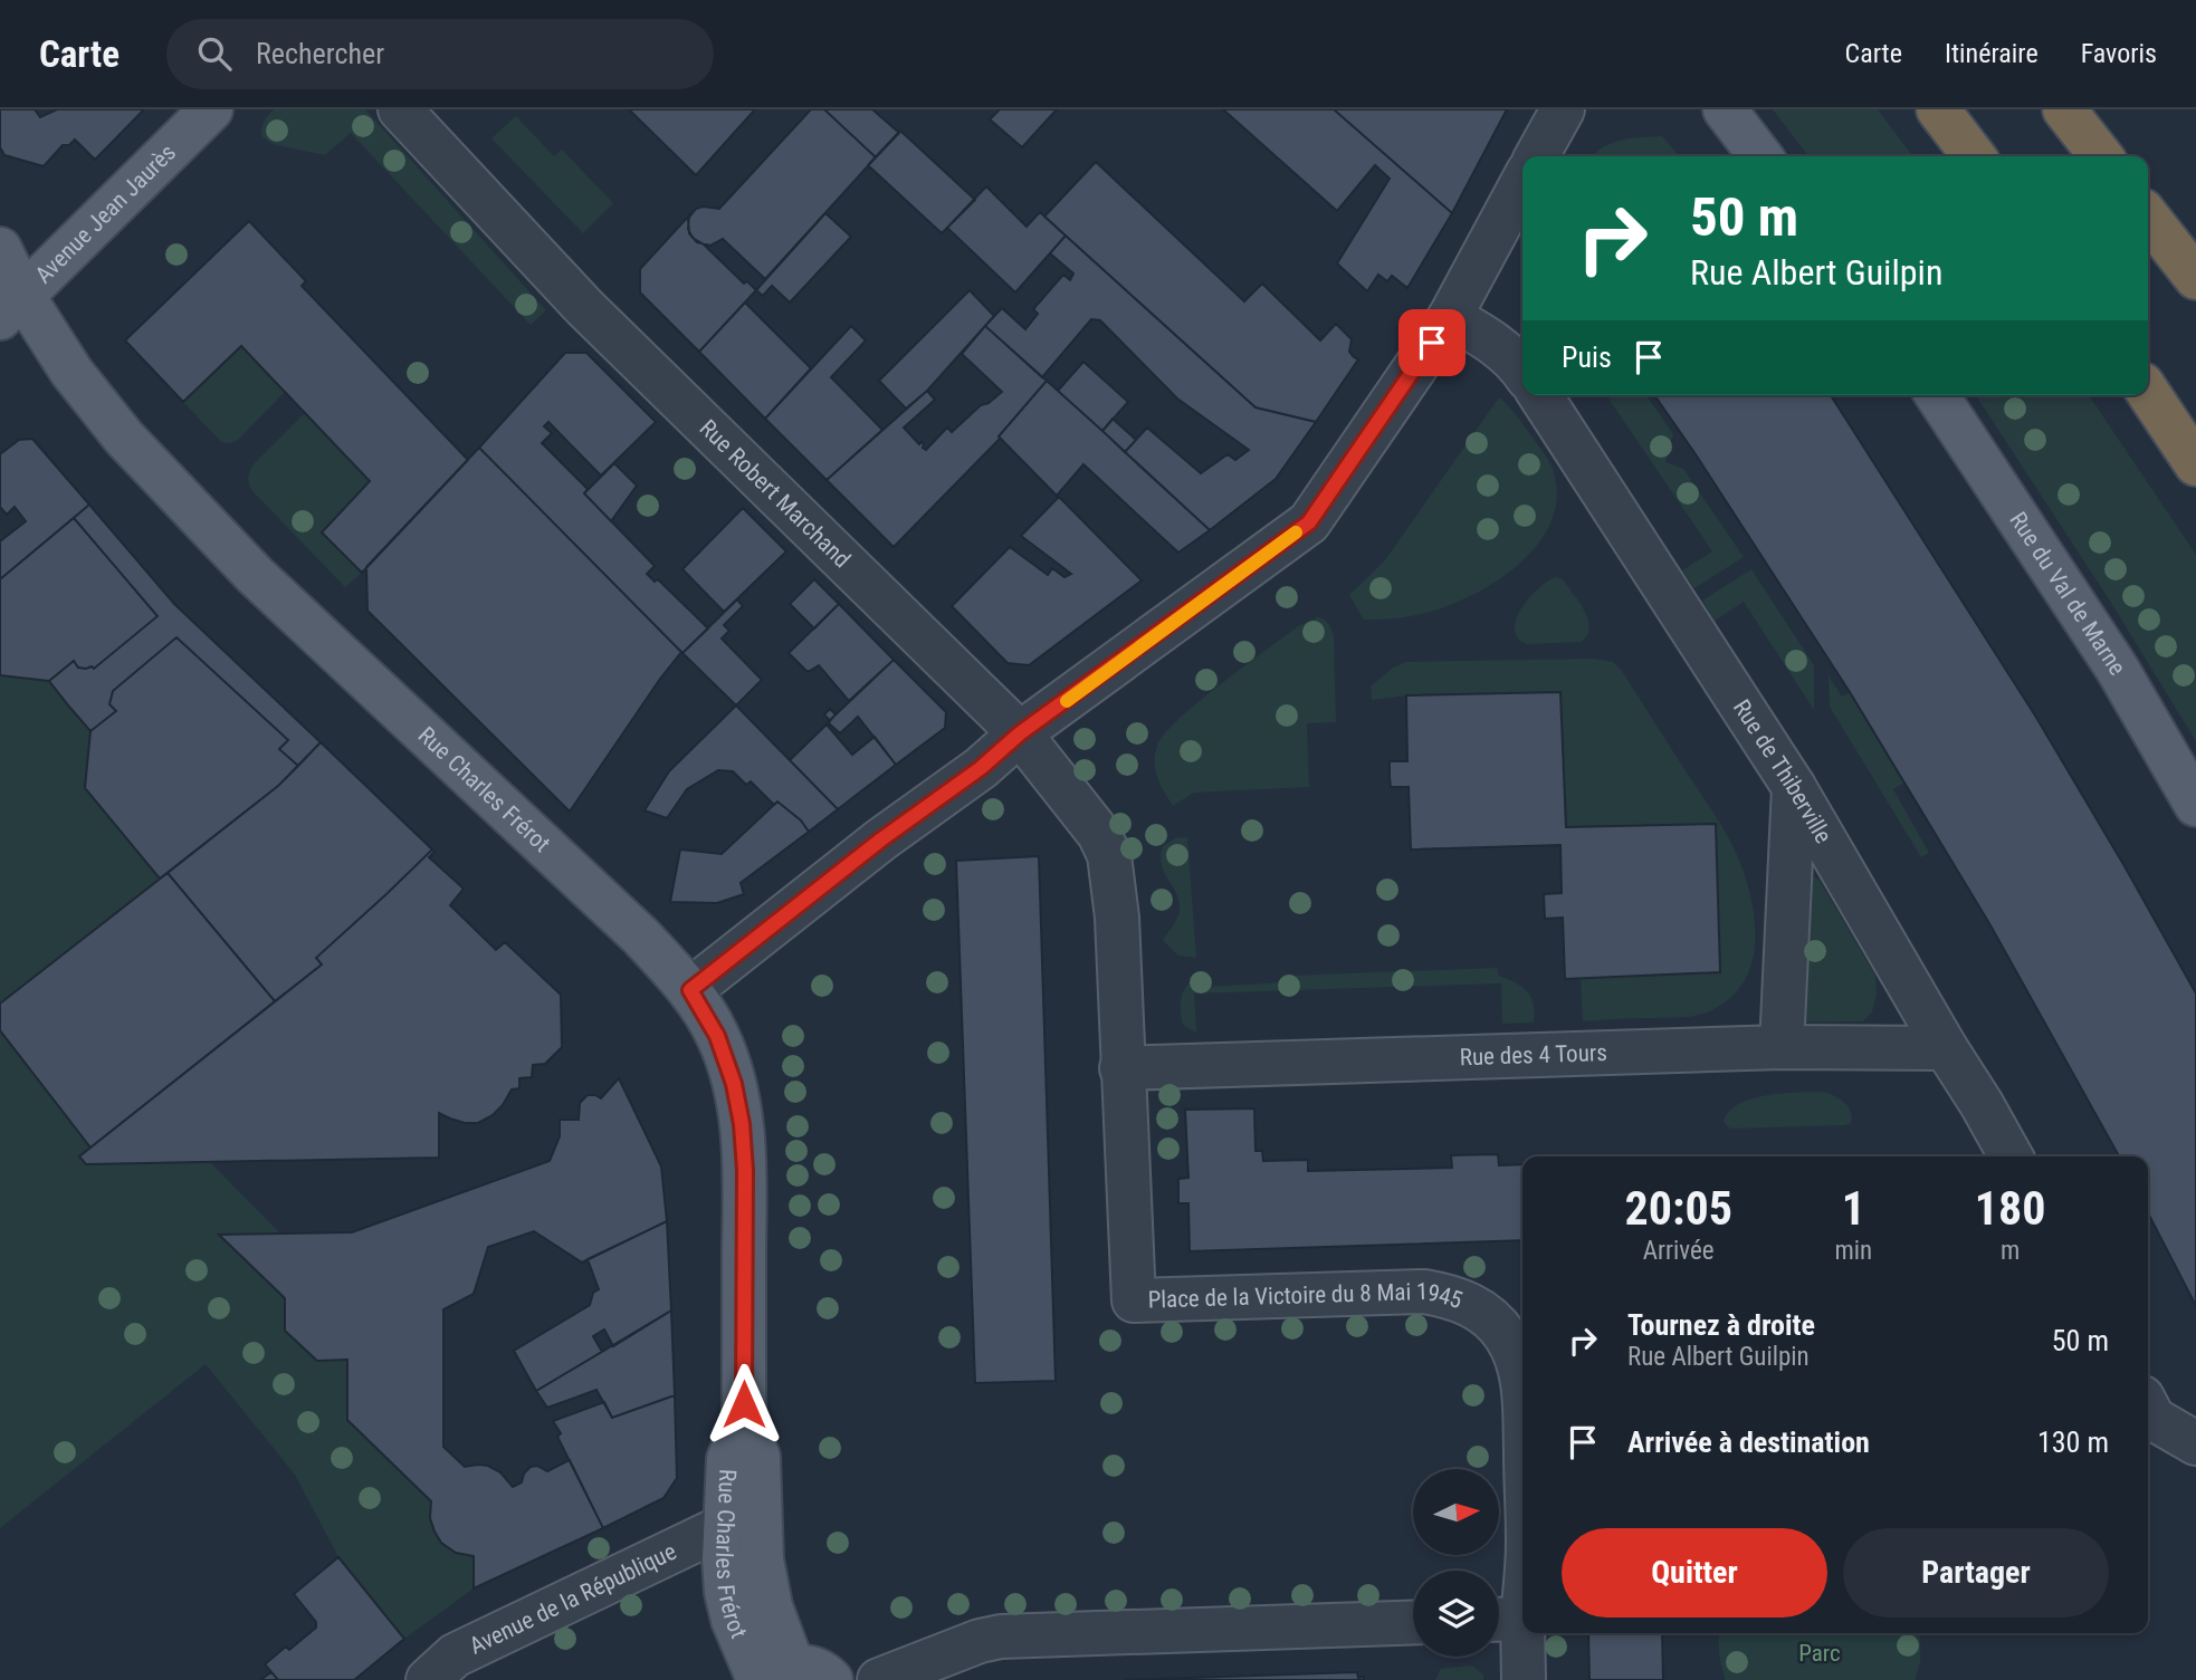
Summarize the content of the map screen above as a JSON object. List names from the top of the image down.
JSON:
{
  "streets": {
    "main road": ["Avenue Jean Jaurès", "Rue du Val de Marne", "Rue Charles Frérot"],
    "street": [
      "Rue Robert Marchand",
      "Rue de Thiberville",
      "Rue des 4 Tours",
      "Place de la Victoire du 8 Mai 1945",
      "Avenue de la République"
    ]
  },
  "crossings": [
    ["Avenue Jean Jaurès", "Rue Charles Frérot"],
    ["Rue Robert Marchand", "Place de la Victoire du 8 Mai 1945"],
    ["Rue de Thiberville", "Rue des 4 Tours"],
    ["Rue Charles Frérot", "Avenue de la République"],
    ["Rue des 4 Tours", "Place de la Victoire du 8 Mai 1945"]
  ],
  "parks": ["Parc"],
  "north": "right",
  "page": {
    "header": "Carte",
    "search": "Rechercher",
    "nav": ["Carte", "Itinéraire", "Favoris"],
    "turn": ["50 m", "Rue Albert Guilpin"],
    "then": "Puis",
    "eta": [
      "20:05",
      "Arrivée",
      "1",
      "min",
      "180",
      "m"
    ],
    "list": [
      {
        "name": "Tournez à droite",
        "note": "Rue Albert Guilpin",
        "value": "50 m"
      },
      {
        "name": "Arrivée à destination",
        "value": "130 m"
      }
    ],
    "buttons": ["Quitter", "Partager"]
  }
}
